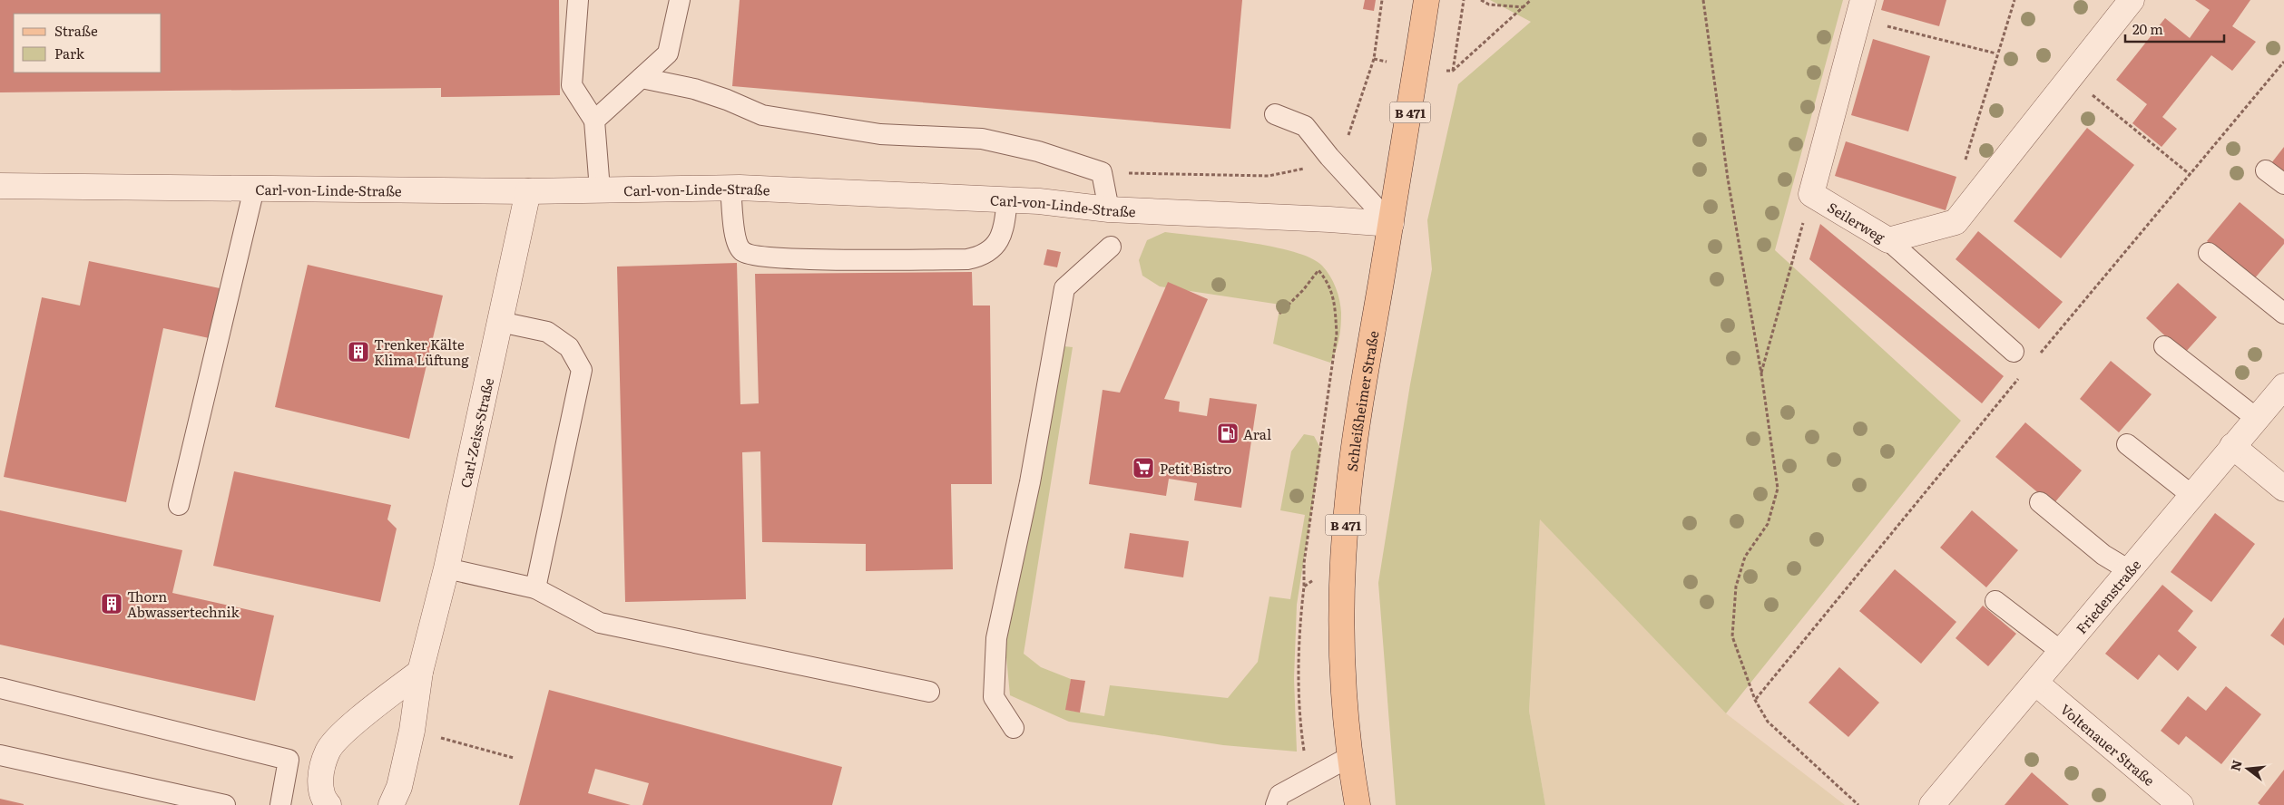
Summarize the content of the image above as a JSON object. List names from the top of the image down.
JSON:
{
  "streets": {
    "main road": ["B 471", "Schleißheimer Straße"],
    "street": [
      "Carl-von-Linde-Straße",
      "Seilerweg",
      "Carl-Zeiss-Straße",
      "Friedenstraße",
      "Voltenauer Straße"
    ]
  },
  "crossings": [
    ["Carl-von-Linde-Straße", "Schleißheimer Straße"],
    ["Carl-von-Linde-Straße", "Carl-Zeiss-Straße"],
    ["Friedenstraße", "Voltenauer Straße"]
  ],
  "places": {
    "building": ["Trenker Kälte Klima Lüftung", "Thorn Abwassertechnik"],
    "fuel station": ["Aral"],
    "supermarket": ["Petit Bistro"]
  },
  "legend": ["Straße", "Park"],
  "scale_bar": "20 m",
  "north": "left"
}
